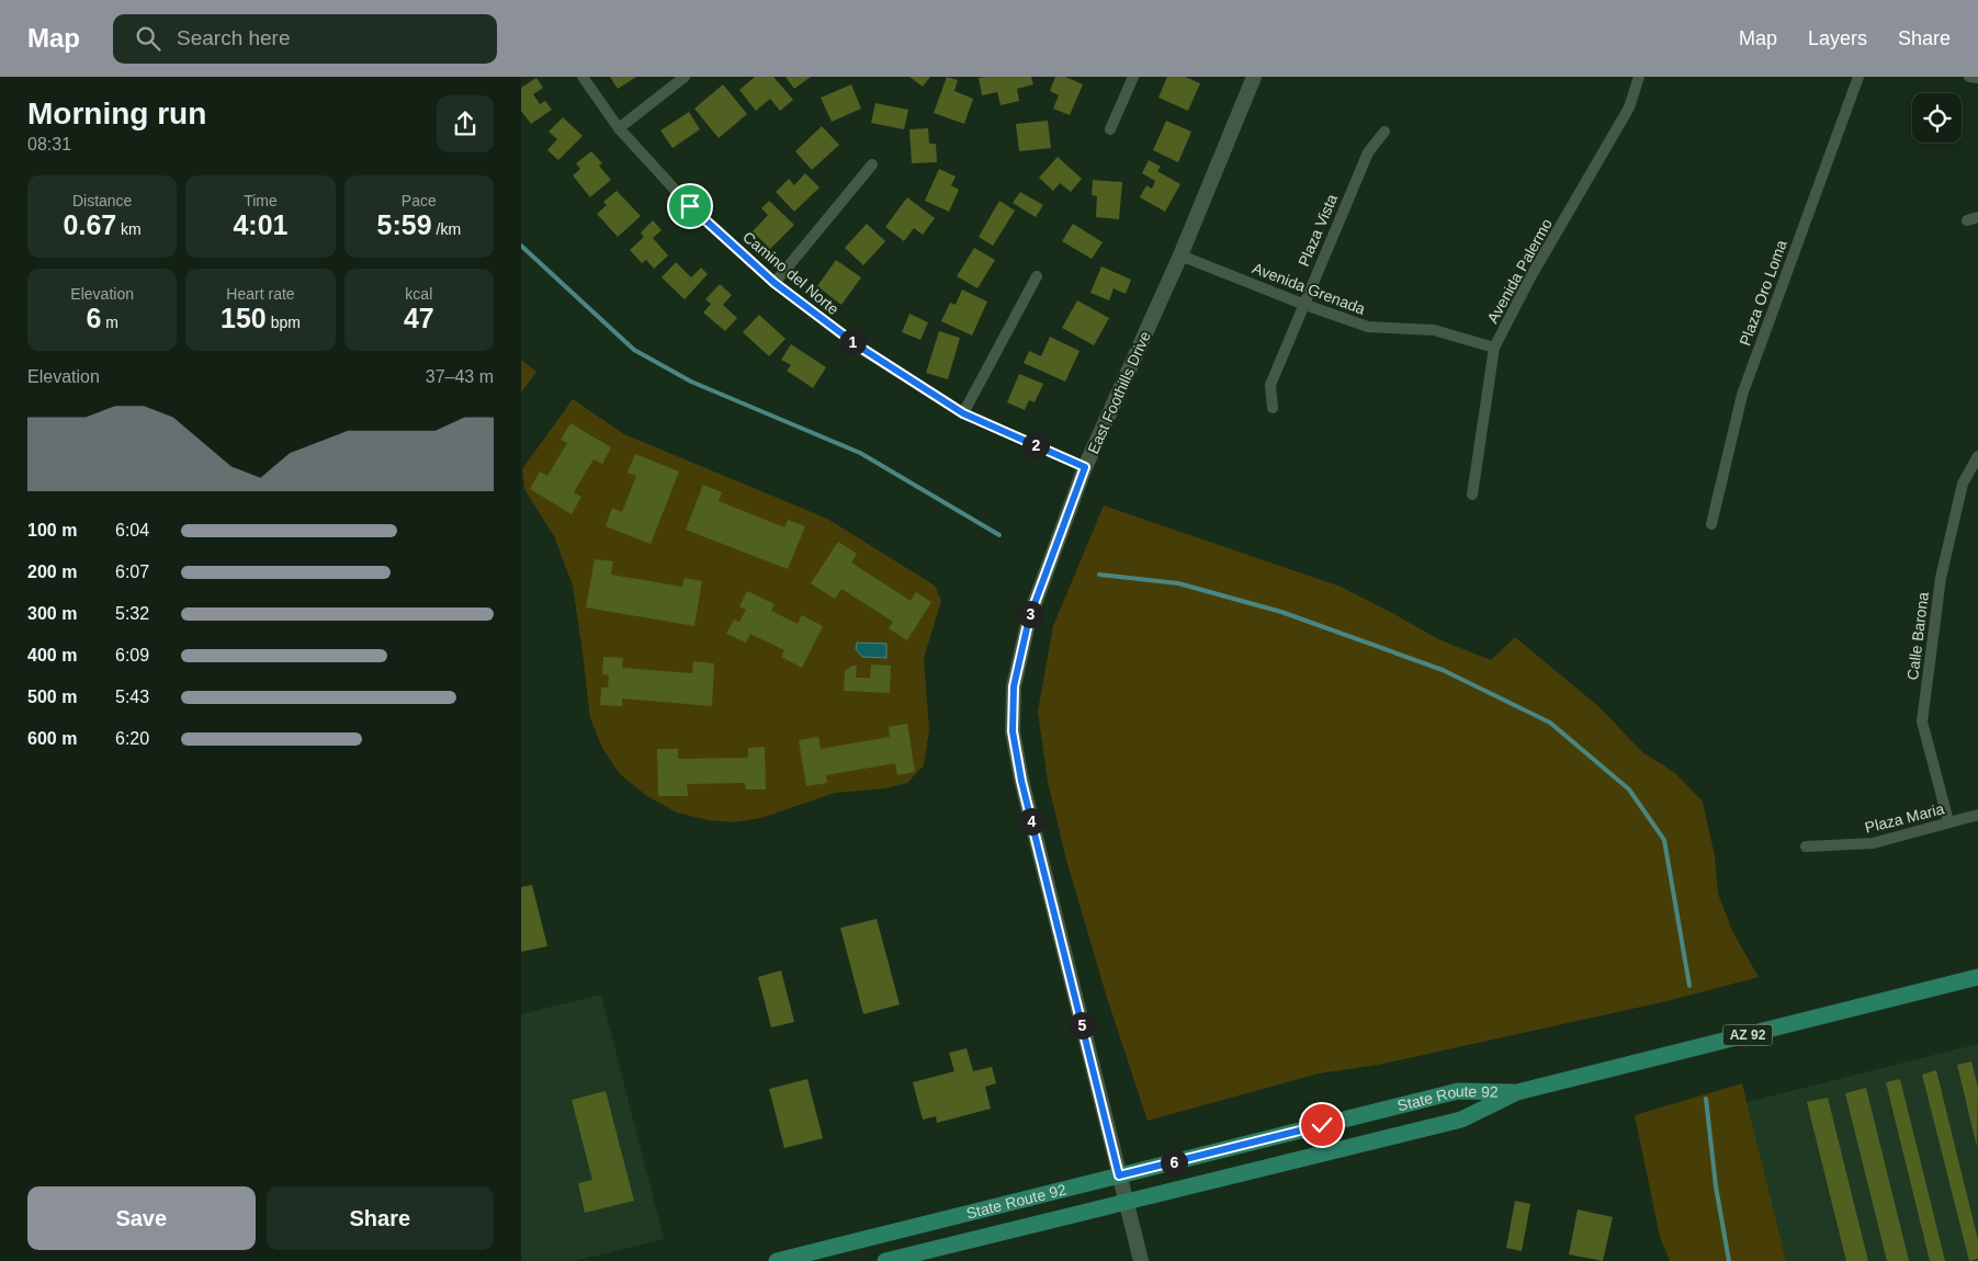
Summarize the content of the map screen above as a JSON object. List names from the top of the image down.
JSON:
{
  "streets": {
    "main road": ["AZ 92", "State Route 92"],
    "street": [
      "Plaza Vista",
      "Avenida Palermo",
      "Camino del Norte",
      "Avenida Grenada",
      "Plaza Oro Loma",
      "East Foothills Drive",
      "Calle Barona",
      "Plaza Maria"
    ]
  },
  "crossings": [
    ["Plaza Vista", "Avenida Grenada"],
    ["Avenida Palermo", "Avenida Grenada"],
    ["Camino del Norte", "East Foothills Drive"],
    ["Avenida Grenada", "East Foothills Drive"],
    ["East Foothills Drive", "State Route 92"],
    ["Calle Barona", "Plaza Maria"],
    ["AZ 92", "State Route 92"]
  ],
  "page": {
    "header": "Map",
    "search": "Search here",
    "nav": ["Map", "Layers", "Share"],
    "heading": ["Morning run", "08:31"],
    "stats": [
      ["Distance", "0.67 km"],
      ["Time", "4:01"],
      ["Pace", "5:59 /km"],
      ["Elevation", "6 m"],
      ["Heart rate", "150 bpm"],
      ["kcal", "47"]
    ],
    "pins": [
      "1",
      "2",
      "3",
      "4",
      "5",
      "6"
    ],
    "chart": ["Elevation", "37–43 m"],
    "list": [
      {
        "name": "100 m",
        "note": "6:04"
      },
      {
        "name": "200 m",
        "note": "6:07"
      },
      {
        "name": "300 m",
        "note": "5:32"
      },
      {
        "name": "400 m",
        "note": "6:09"
      },
      {
        "name": "500 m",
        "note": "5:43"
      },
      {
        "name": "600 m",
        "note": "6:20"
      }
    ],
    "buttons": ["Save", "Share"]
  }
}
